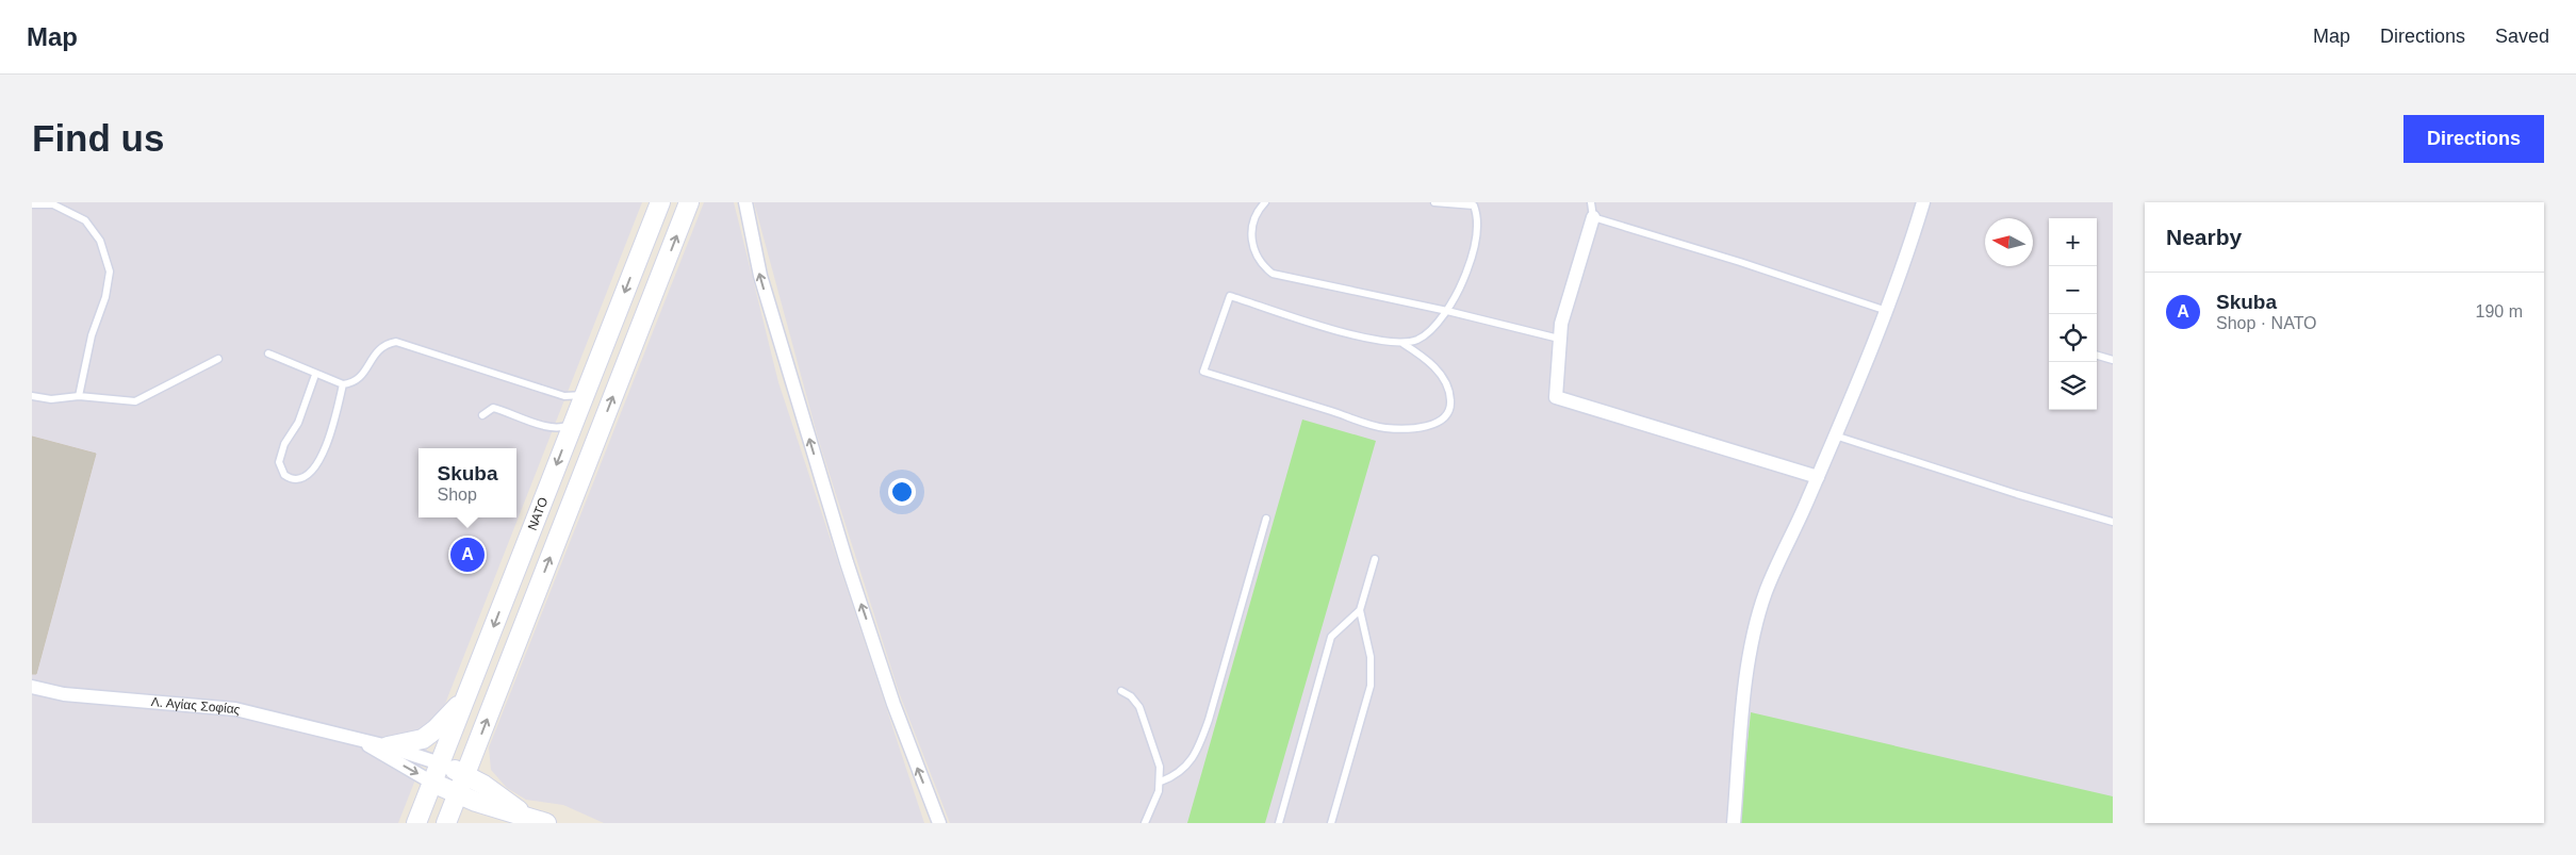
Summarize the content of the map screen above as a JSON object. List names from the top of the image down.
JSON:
{
  "streets": {
    "main road": ["ΝΑΤΟ"],
    "street": ["Λ. Αγίας Σοφίας"]
  },
  "crossings": [
    ["ΝΑΤΟ", "Λ. Αγίας Σοφίας"]
  ],
  "north": "left",
  "page": {
    "header": "Map",
    "nav": ["Map", "Directions", "Saved"],
    "buttons": "Directions",
    "title": "Find us",
    "heading": "Nearby",
    "map_buttons": ["+", "−"],
    "list": [
      {
        "mark": "A",
        "name": "Skuba",
        "note": "Shop · ΝΑΤΟ",
        "value": "190 m"
      }
    ],
    "popup": ["Skuba", "Shop"],
    "pins": "A"
  }
}
